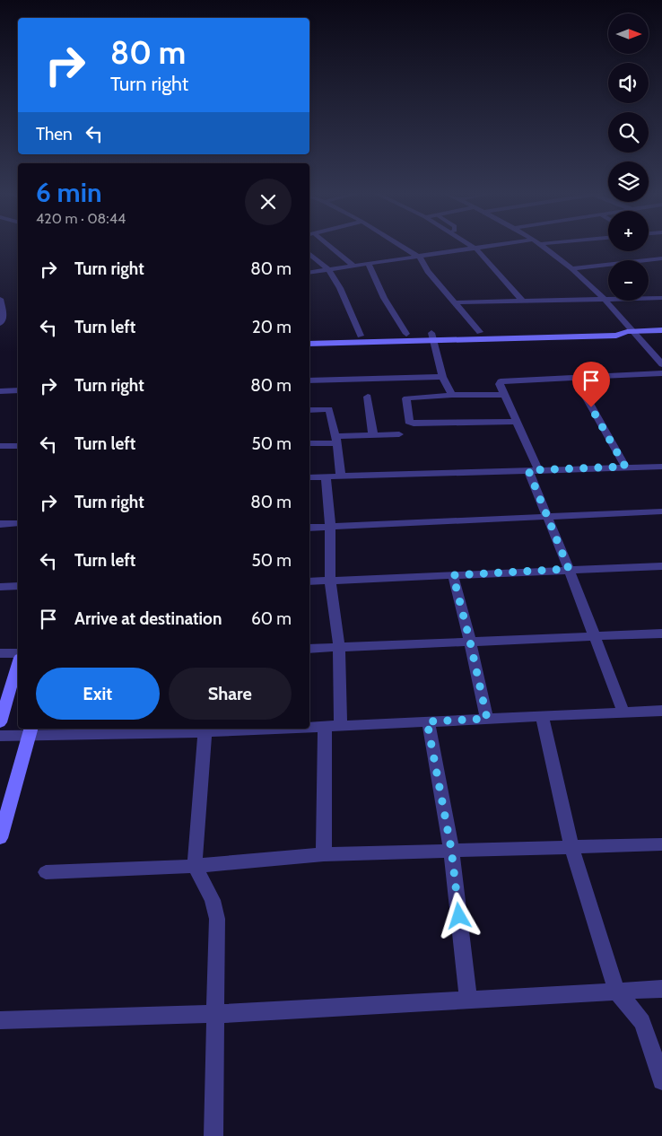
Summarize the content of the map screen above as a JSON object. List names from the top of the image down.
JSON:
{
  "north": "right",
  "page": {
    "map_buttons": ["+", "−"],
    "turn": ["80 m", "Turn right"],
    "then": "Then",
    "heading": ["6 min", "420 m · 08:44"],
    "list": [
      {
        "name": "Turn right",
        "value": "80 m"
      },
      {
        "name": "Turn left",
        "value": "20 m"
      },
      {
        "name": "Turn right",
        "value": "80 m"
      },
      {
        "name": "Turn left",
        "value": "50 m"
      },
      {
        "name": "Turn right",
        "value": "80 m"
      },
      {
        "name": "Turn left",
        "value": "50 m"
      },
      {
        "name": "Arrive at destination",
        "value": "60 m"
      }
    ],
    "buttons": ["Exit", "Share"]
  }
}
